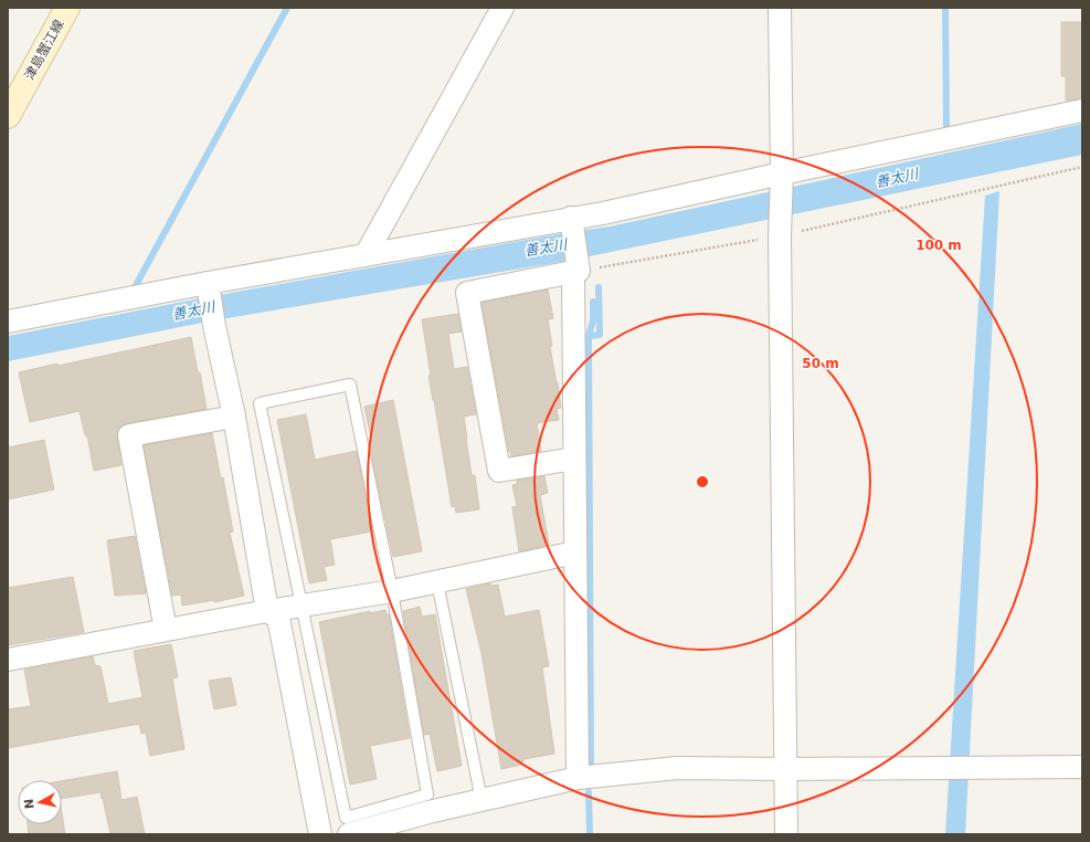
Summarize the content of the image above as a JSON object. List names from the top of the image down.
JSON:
{
  "streets": {
    "main road": ["津島蟹江線"]
  },
  "water": ["善太川"],
  "north": "left",
  "rings": ["100 m", "50 m"]
}
